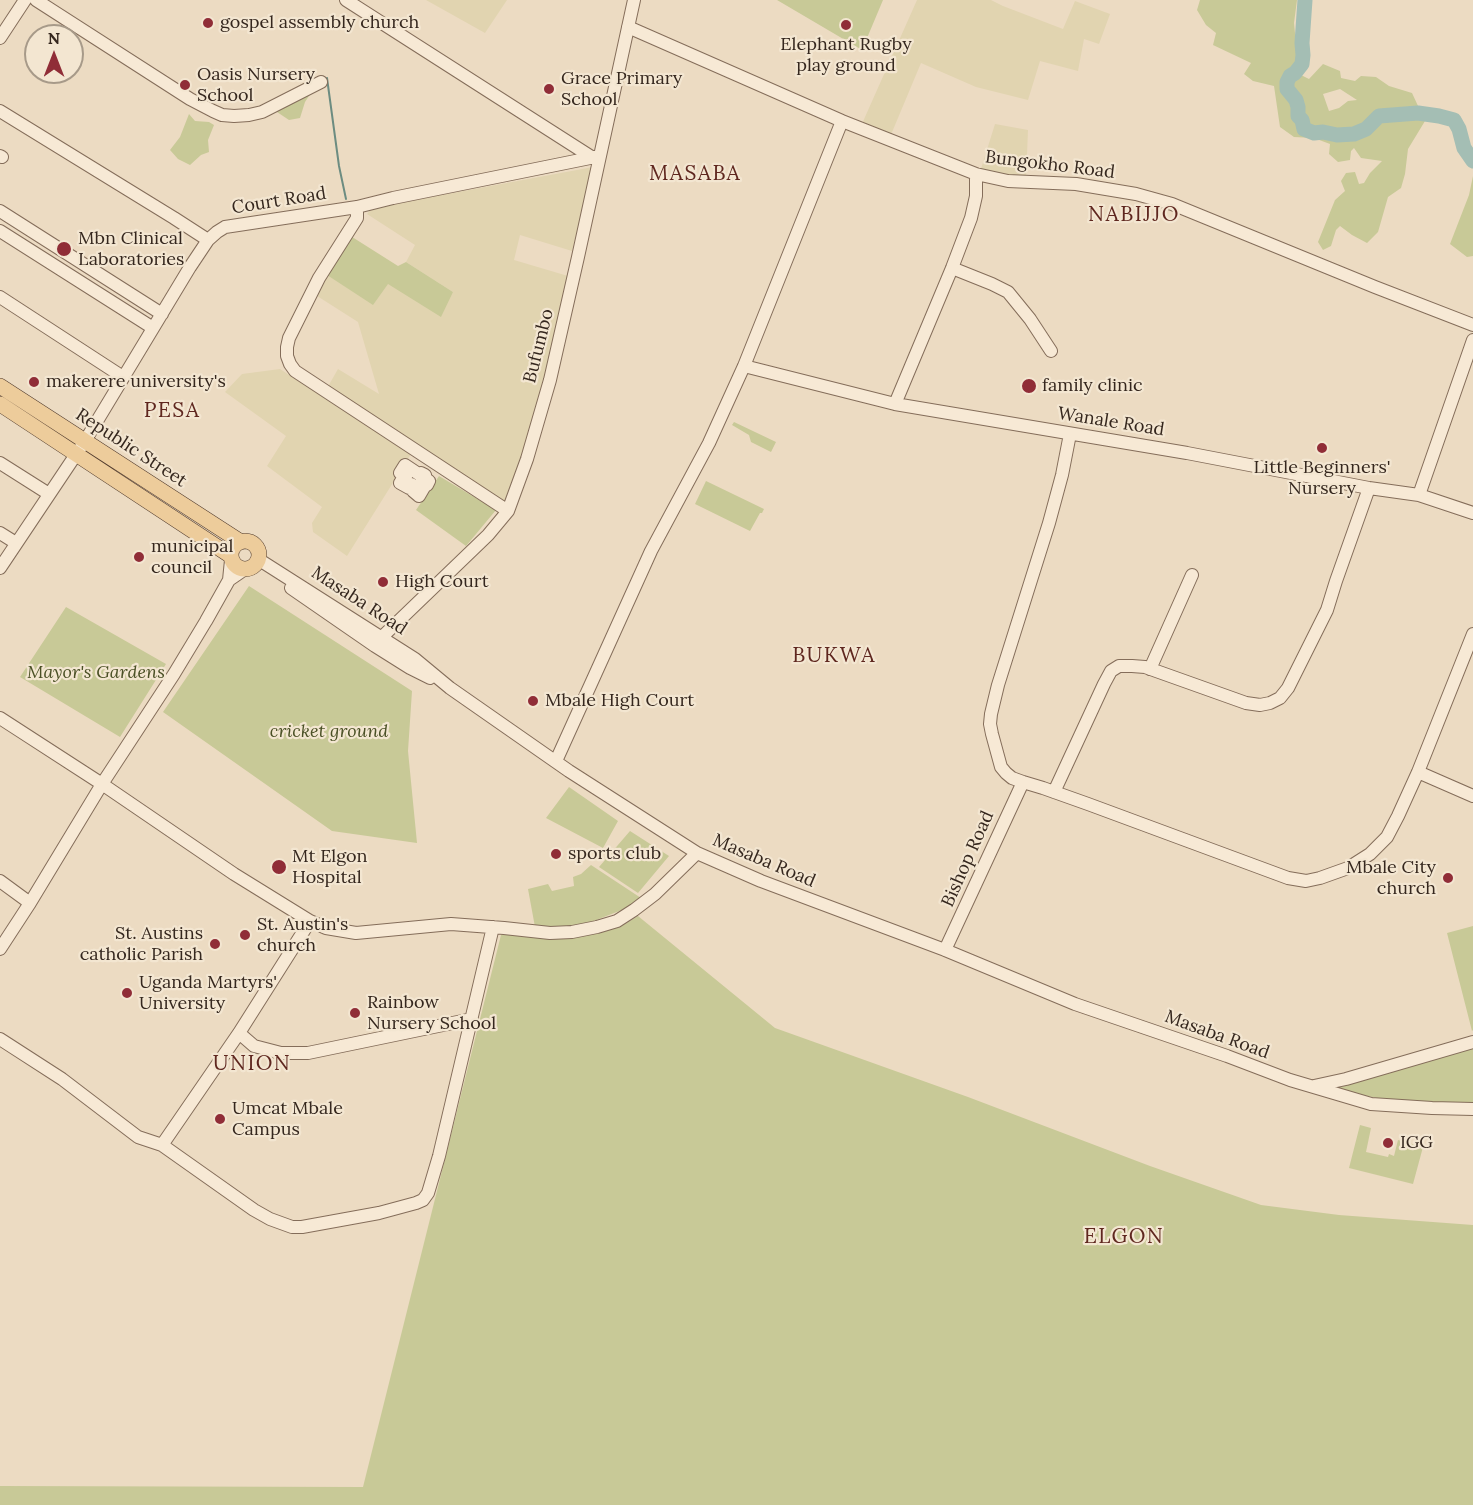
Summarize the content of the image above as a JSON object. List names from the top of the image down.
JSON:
{
  "streets": {
    "main road": ["Republic Street"],
    "street": [
      "Bungokho Road",
      "Court Road",
      "Bufumbo",
      "Wanale Road",
      "Masaba Road",
      "Bishop Road"
    ]
  },
  "crossings": [
    ["Bungokho Road", "Bufumbo"],
    ["Court Road", "Bufumbo"],
    ["Court Road", "Republic Street"],
    ["Bufumbo", "Masaba Road"],
    ["Republic Street", "Masaba Road"],
    ["Masaba Road", "Bishop Road"]
  ],
  "districts": [
    "MASABA",
    "NABIJJO",
    "PESA",
    "BUKWA",
    "UNION",
    "ELGON"
  ],
  "parks": ["Mayor's Gardens", "cricket ground"],
  "places": [
    "gospel assembly church",
    "Elephant Rugby play ground",
    "Oasis Nursery School",
    "Grace Primary School",
    "Mbn Clinical Laboratories",
    "makerere university's",
    "family clinic",
    "Little Beginners' Nursery",
    "municipal council",
    "High Court",
    "Mbale High Court",
    "sports club",
    "Mt Elgon Hospital",
    "Mbale City church",
    "St. Austin's church",
    "St. Austins catholic Parish",
    "Uganda Martyrs' University",
    "Rainbow Nursery School",
    "Umcat Mbale Campus",
    "IGG"
  ],
  "north": "top"
}
